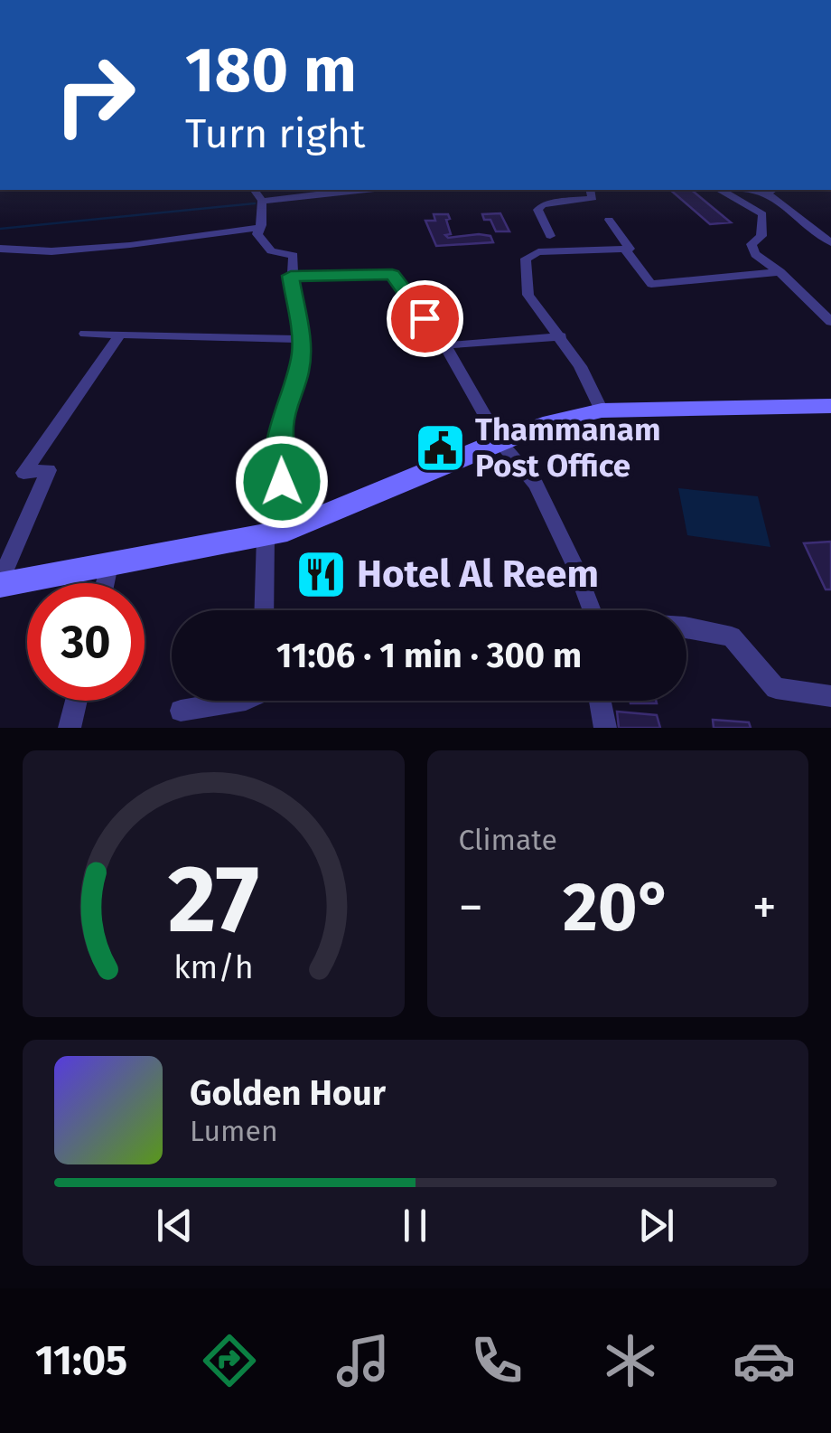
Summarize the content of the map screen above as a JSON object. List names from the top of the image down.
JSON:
{
  "places": {
    "public building": ["Thammanam Post Office"],
    "restaurant": ["Hotel Al Reem"]
  },
  "page": {
    "turn": ["180 m", "Turn right"],
    "limit": "30",
    "trip": "11:06 · 1 min · 300 m",
    "tile": "Climate",
    "heat": ["−", "20°", "+"],
    "song": ["Golden Hour", "Lumen"],
    "tabs": "11:05",
    "gauge": ["27", "km/h"]
  }
}
